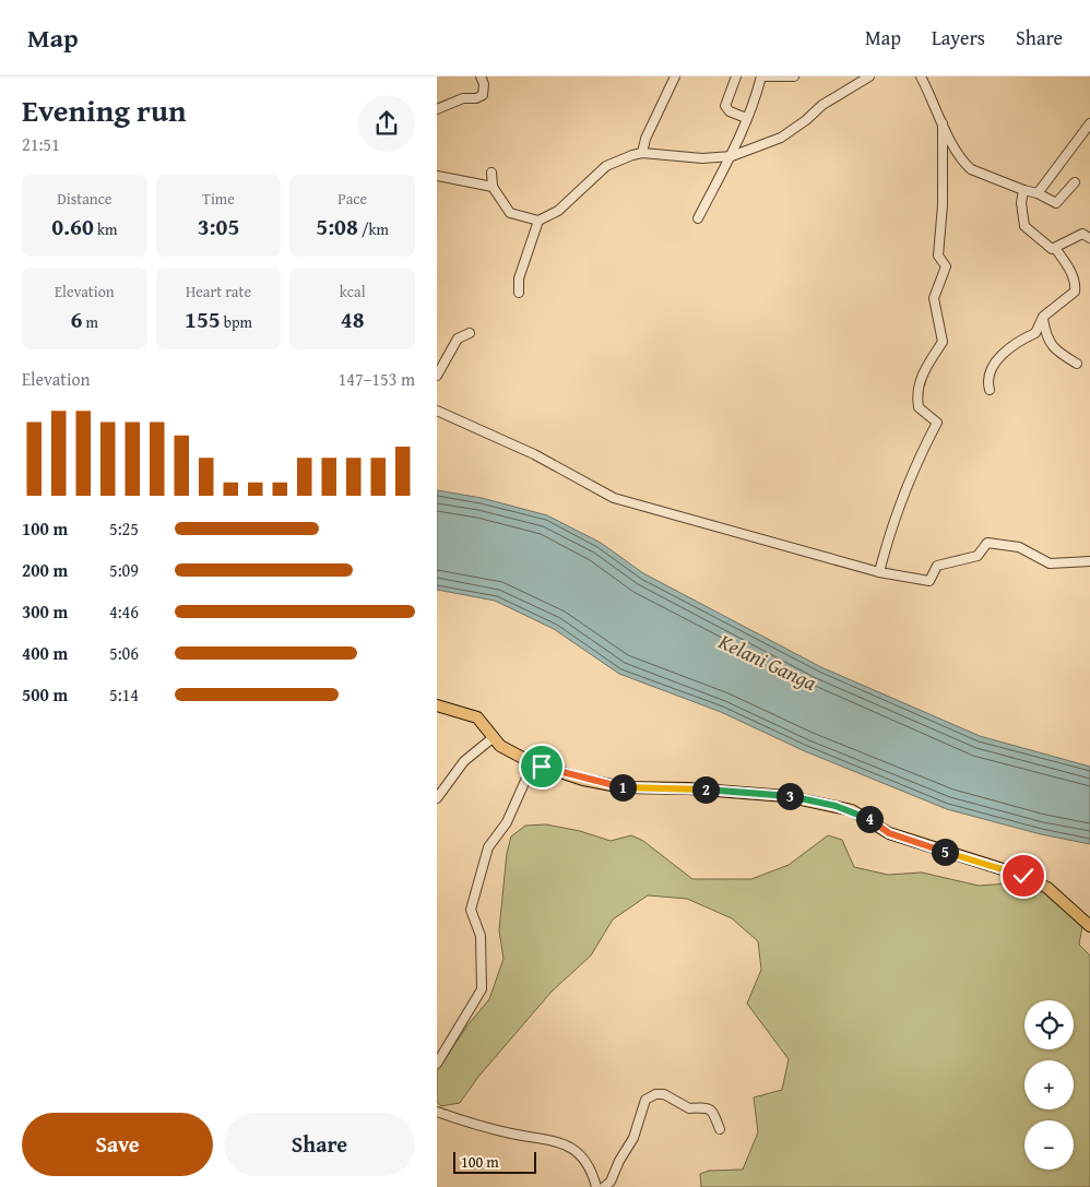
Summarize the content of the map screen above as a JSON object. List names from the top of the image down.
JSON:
{
  "water": ["Kelani Ganga"],
  "scale_bar": "100 m",
  "page": {
    "header": "Map",
    "nav": ["Map", "Layers", "Share"],
    "heading": ["Evening run", "21:51"],
    "stats": [
      ["Distance", "0.60 km"],
      ["Time", "3:05"],
      ["Pace", "5:08 /km"],
      ["Elevation", "6 m"],
      ["Heart rate", "155 bpm"],
      ["kcal", "48"]
    ],
    "chart": ["Elevation", "147–153 m"],
    "list": [
      {
        "name": "100 m",
        "note": "5:25"
      },
      {
        "name": "200 m",
        "note": "5:09"
      },
      {
        "name": "300 m",
        "note": "4:46"
      },
      {
        "name": "400 m",
        "note": "5:06"
      },
      {
        "name": "500 m",
        "note": "5:14"
      }
    ],
    "pins": [
      "1",
      "2",
      "3",
      "4",
      "5"
    ],
    "map_buttons": ["+", "−"],
    "buttons": ["Save", "Share"],
    "scale": "100 m"
  }
}
